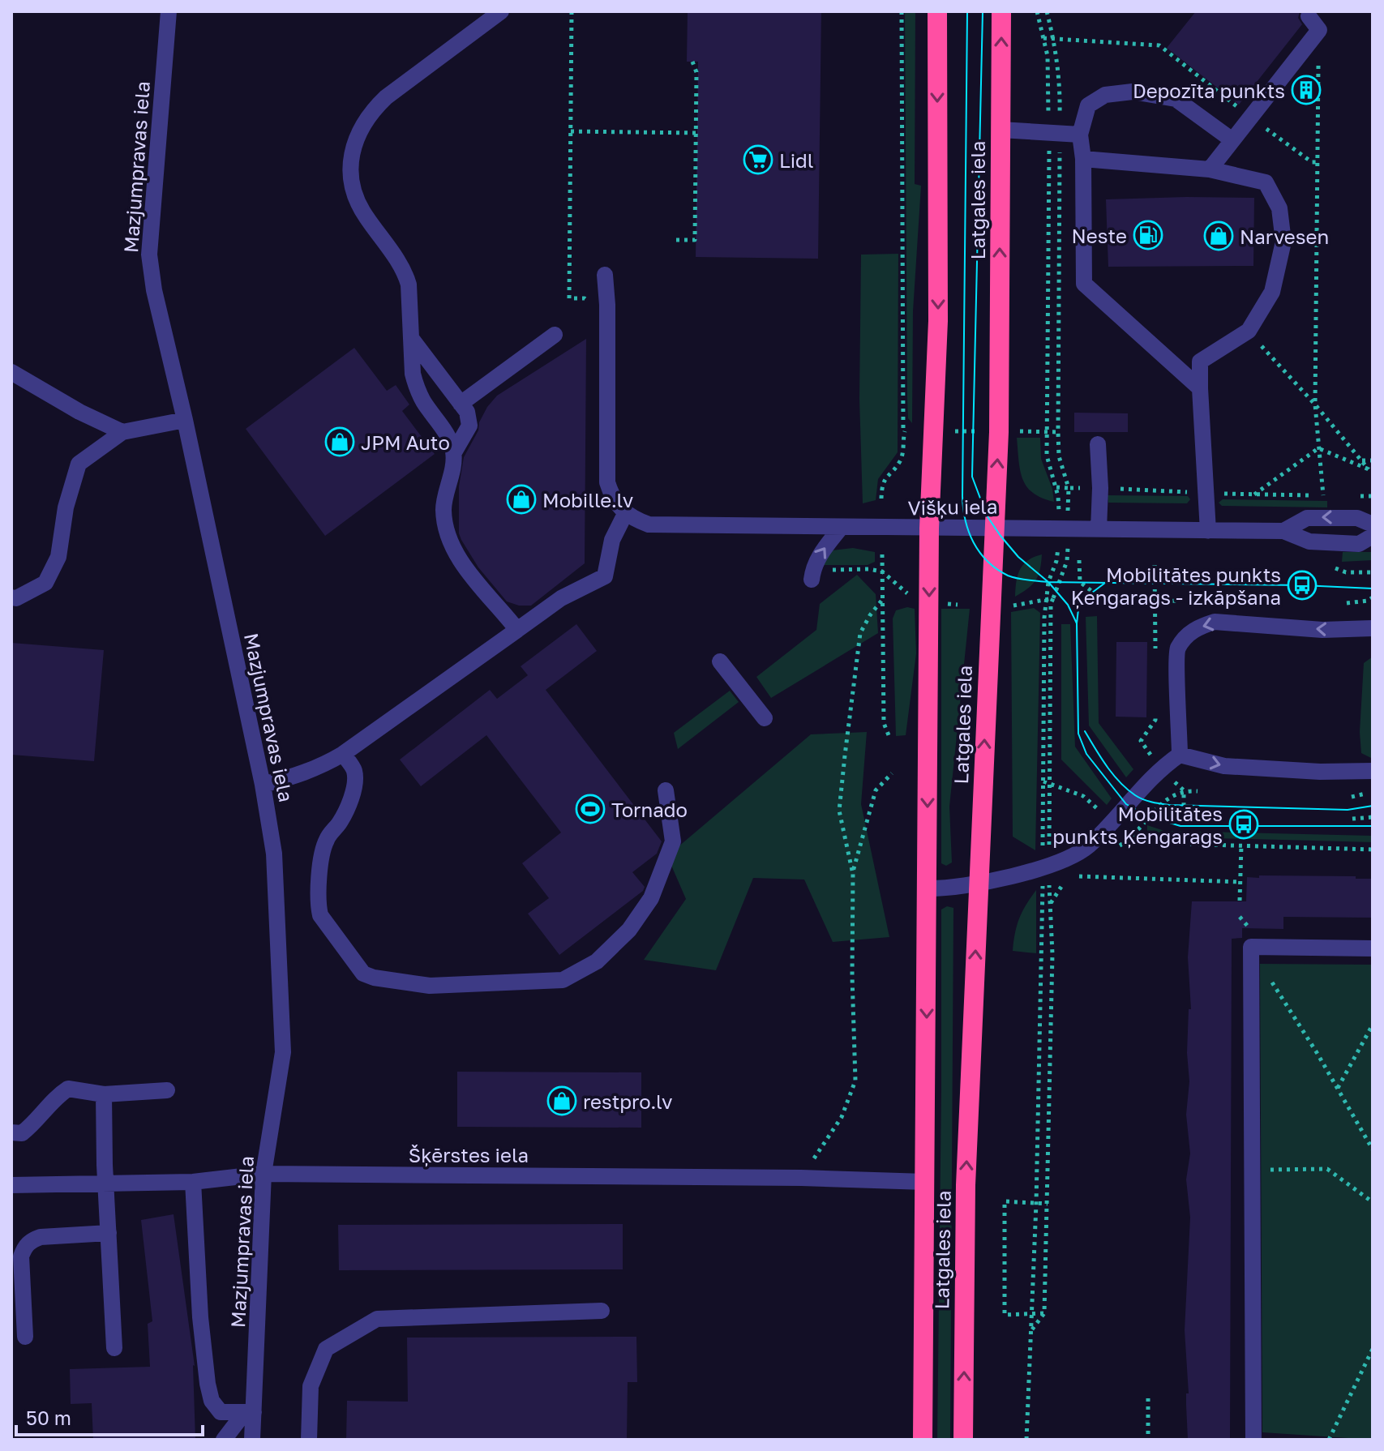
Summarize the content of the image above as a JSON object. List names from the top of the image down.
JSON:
{
  "streets": {
    "highway": ["Latgales iela"],
    "street": ["Mazjumpravas iela", "Višķu iela", "Šķērstes iela"]
  },
  "crossings": [
    ["Mazjumpravas iela", "Šķērstes iela"],
    ["Latgales iela", "Višķu iela"],
    ["Latgales iela", "Šķērstes iela"]
  ],
  "places": {
    "building": ["Depozīta punkts"],
    "supermarket": ["Lidl"],
    "fuel station": ["Neste"],
    "shop": [
      "Narvesen",
      "JPM Auto",
      "Mobille.lv",
      "restpro.lv"
    ],
    "bus stop": ["Mobilitātes punkts Ķengarags - izkāpšana", "Mobilitātes punkts Ķengarags"],
    "sports": ["Tornado"]
  },
  "scale_bar": "50 m"
}
